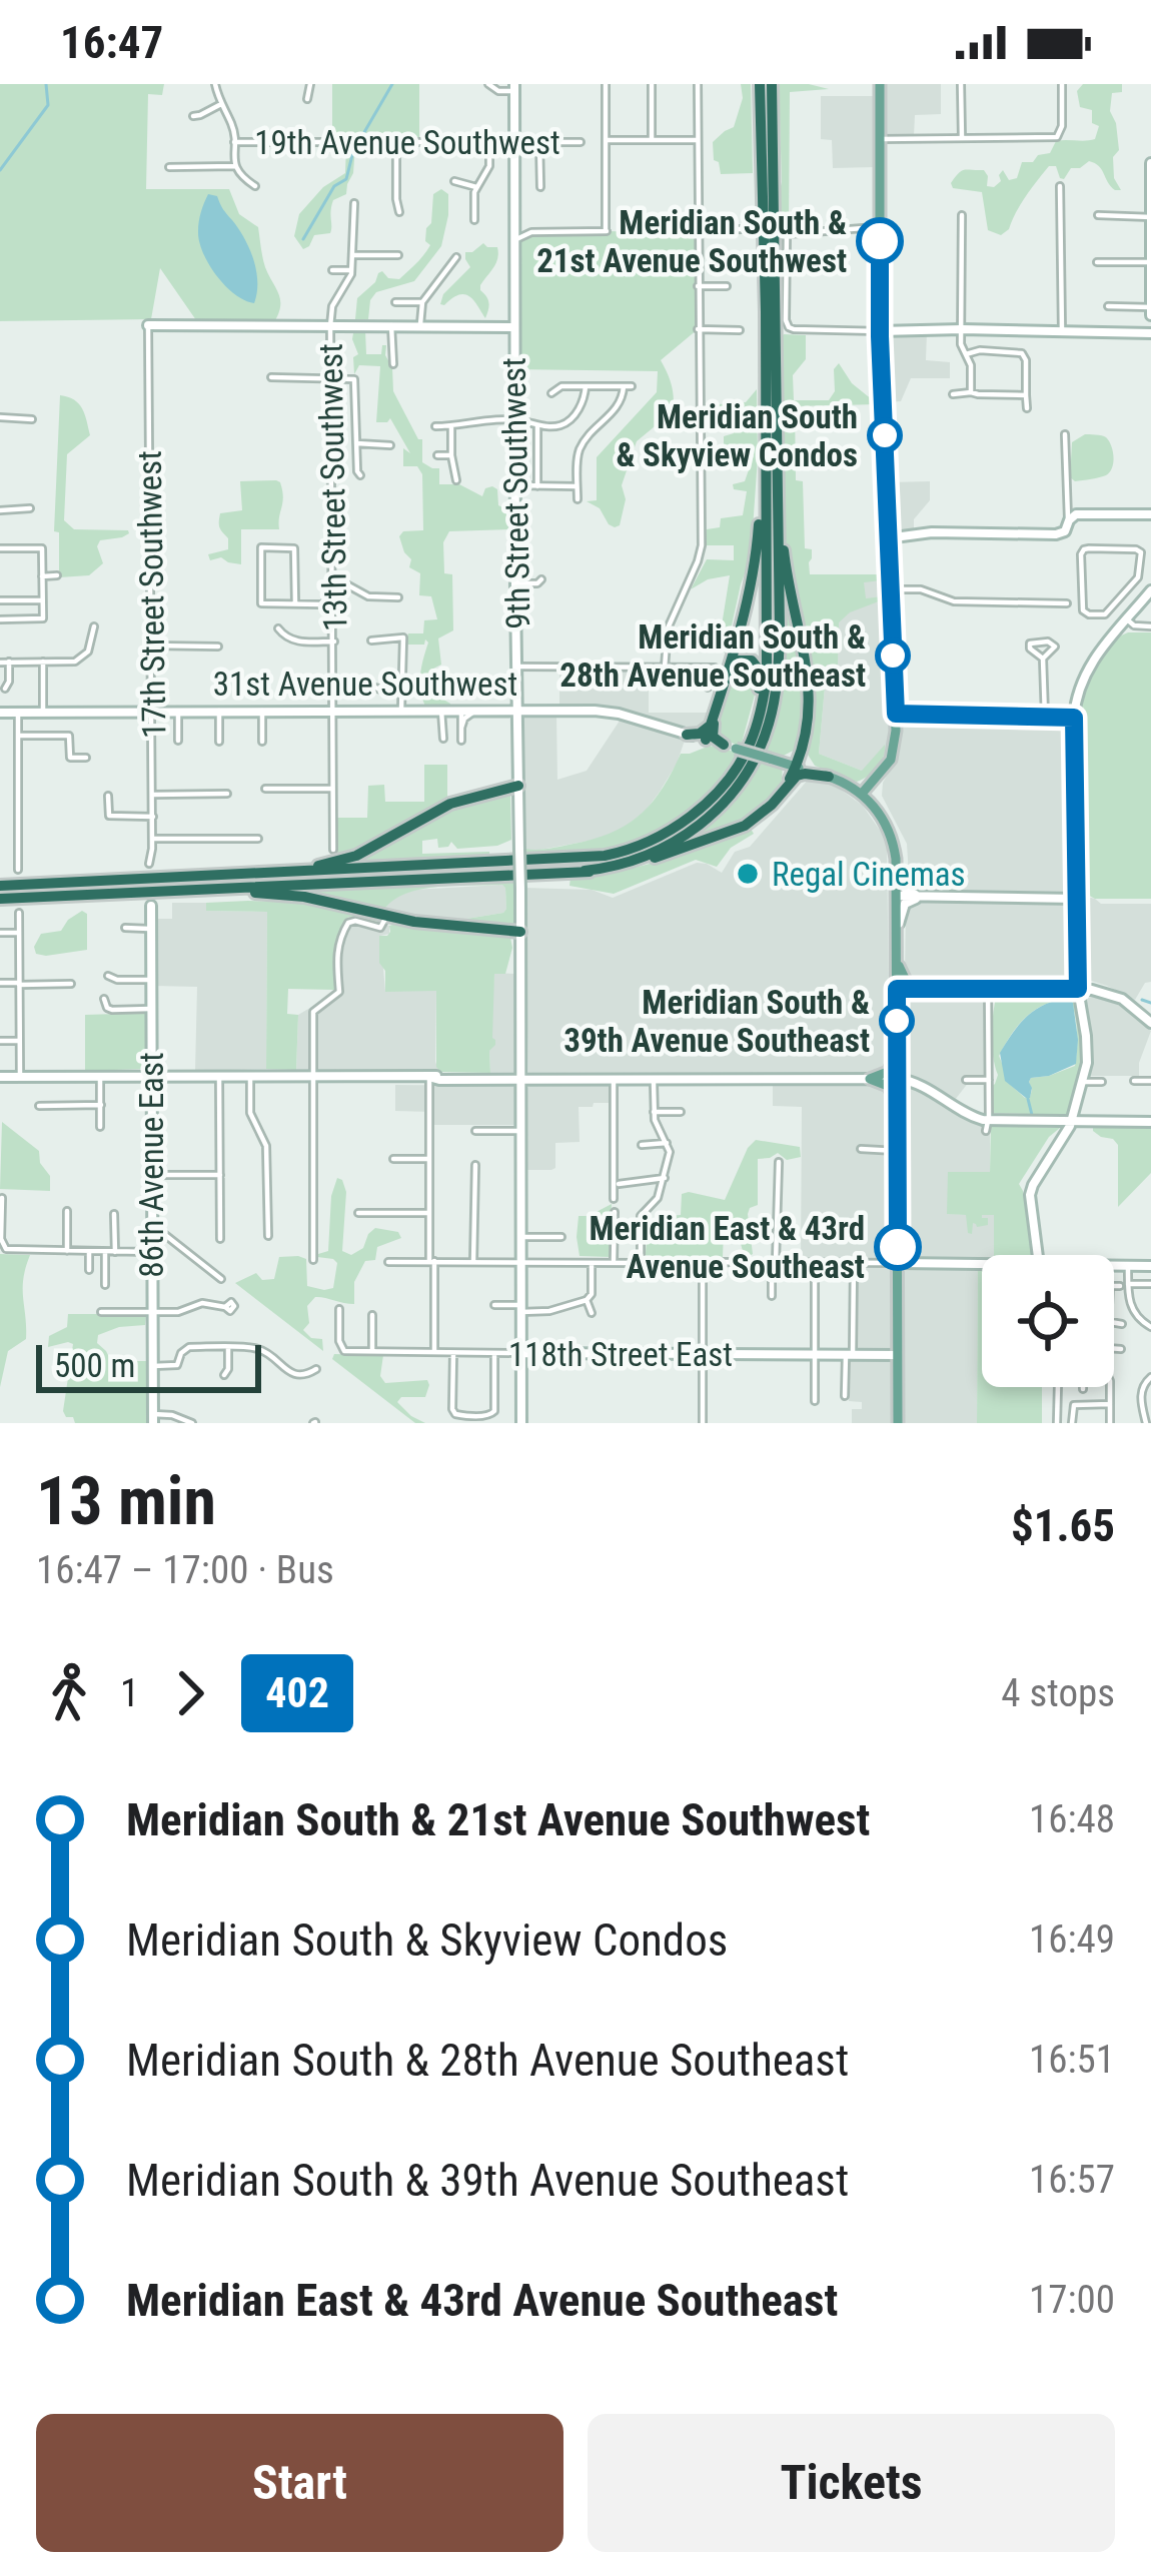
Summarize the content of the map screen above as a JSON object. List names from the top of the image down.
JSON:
{
  "streets": {
    "main road": ["31st Avenue Southwest"],
    "street": [
      "19th Avenue Southwest",
      "13th Street Southwest",
      "9th Street Southwest",
      "17th Street Southwest",
      "86th Avenue East",
      "118th Street East"
    ]
  },
  "crossings": [
    ["19th Avenue Southwest", "9th Street Southwest"],
    ["13th Street Southwest", "31st Avenue Southwest"],
    ["9th Street Southwest", "31st Avenue Southwest"],
    ["9th Street Southwest", "118th Street East"],
    ["17th Street Southwest", "31st Avenue Southwest"]
  ],
  "places": [
    "Meridian South & 21st Avenue Southwest",
    "Meridian South & Skyview Condos",
    "Meridian South & 28th Avenue Southeast",
    "Regal Cinemas",
    "Meridian South & 39th Avenue Southeast",
    "Meridian East & 43rd Avenue Southeast"
  ],
  "lines": ["bus line 402"],
  "scale_bar": "500 m",
  "page": {
    "status": "16:47",
    "scale": "500 m",
    "heading": ["13 min", "16:47 – 17:00 · Bus", "$1.65"],
    "legs": ["1", "402", "4 stops"],
    "list": [
      {
        "name": "Meridian South & 21st Avenue Southwest",
        "value": "16:48"
      },
      {
        "name": "Meridian South & Skyview Condos",
        "value": "16:49"
      },
      {
        "name": "Meridian South & 28th Avenue Southeast",
        "value": "16:51"
      },
      {
        "name": "Meridian South & 39th Avenue Southeast",
        "value": "16:57"
      },
      {
        "name": "Meridian East & 43rd Avenue Southeast",
        "value": "17:00"
      }
    ],
    "buttons": ["Start", "Tickets"]
  }
}
